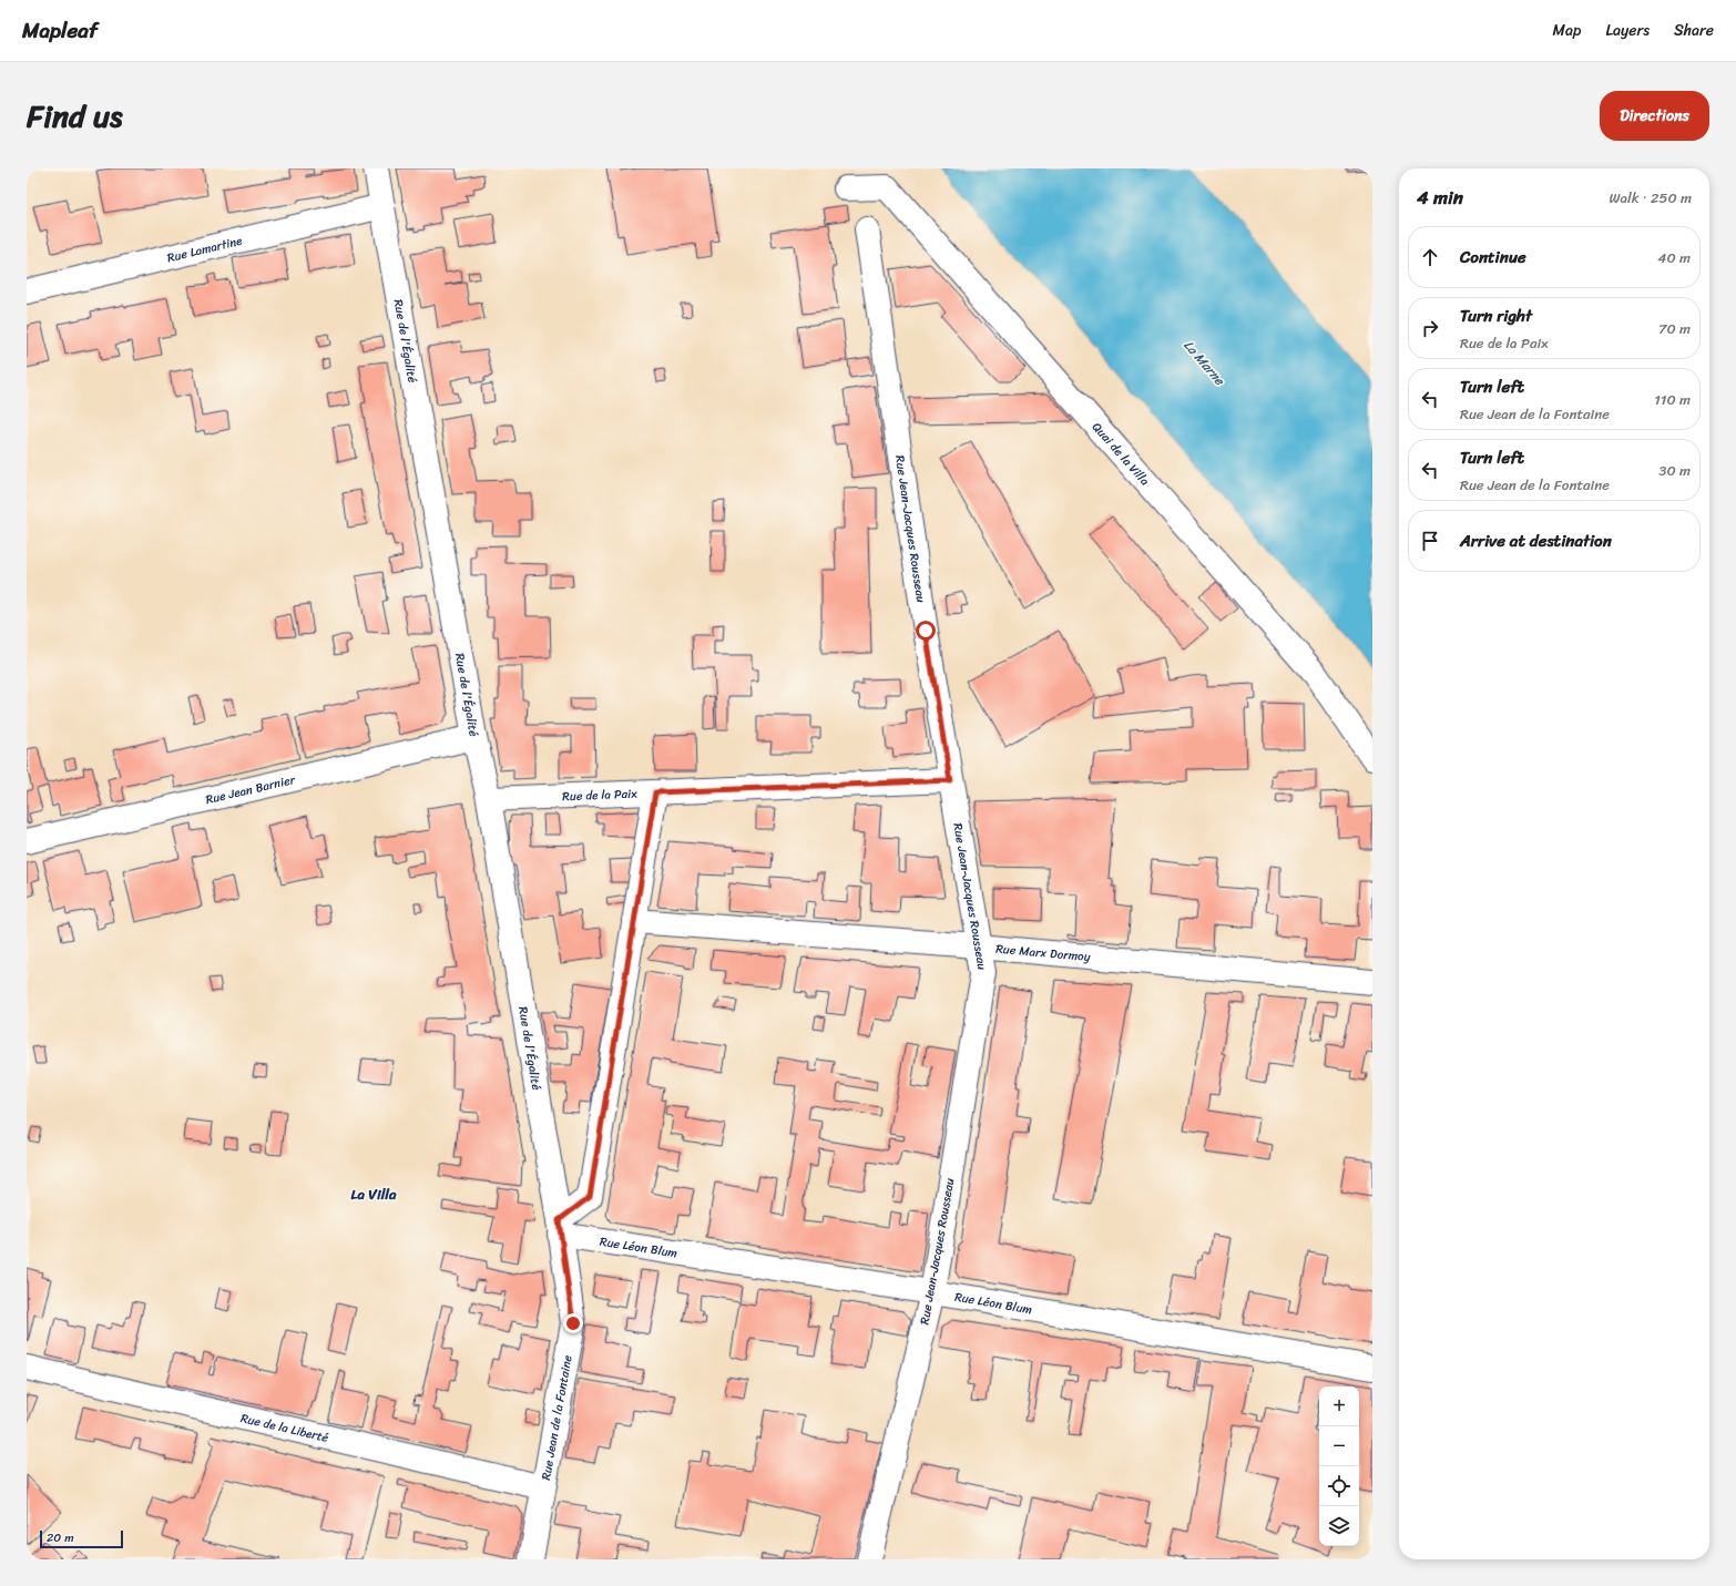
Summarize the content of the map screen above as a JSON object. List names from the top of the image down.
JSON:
{
  "streets": {
    "street": [
      "Rue Lamartine",
      "Rue de l'Égalité",
      "Quai de la Villa",
      "Rue Jean-Jacques Rousseau",
      "Rue Jean Barnier",
      "Rue de la Paix",
      "Rue Marx Dormoy",
      "Rue Léon Blum",
      "Rue Jean de la Fontaine",
      "Rue de la Liberté"
    ]
  },
  "crossings": [
    ["Rue Lamartine", "Rue de l'Égalité"],
    ["Rue de l'Égalité", "Rue Jean Barnier"],
    ["Rue de l'Égalité", "Rue de la Paix"],
    ["Rue de l'Égalité", "Rue Léon Blum"],
    ["Rue de l'Égalité", "Rue Jean de la Fontaine"],
    ["Rue Jean-Jacques Rousseau", "Rue de la Paix"],
    ["Rue Jean-Jacques Rousseau", "Rue Marx Dormoy"],
    ["Rue Jean-Jacques Rousseau", "Rue Léon Blum"],
    ["Rue Léon Blum", "Rue Jean de la Fontaine"],
    ["Rue Jean de la Fontaine", "Rue de la Liberté"]
  ],
  "districts": ["La Villa"],
  "water": ["La Marne"],
  "scale_bar": "20 m",
  "page": {
    "header": "Mapleaf",
    "nav": ["Map", "Layers", "Share"],
    "title": "Find us",
    "buttons": "Directions",
    "heading": ["4 min", "Walk · 250 m"],
    "list": [
      ["Continue", "40 m"],
      ["Turn right", "Rue de la Paix", "70 m"],
      ["Turn left", "Rue Jean de la Fontaine", "110 m"],
      ["Turn left", "Rue Jean de la Fontaine", "30 m"],
      "Arrive at destination"
    ],
    "map_buttons": ["+", "−"],
    "scale": "20 m"
  }
}
